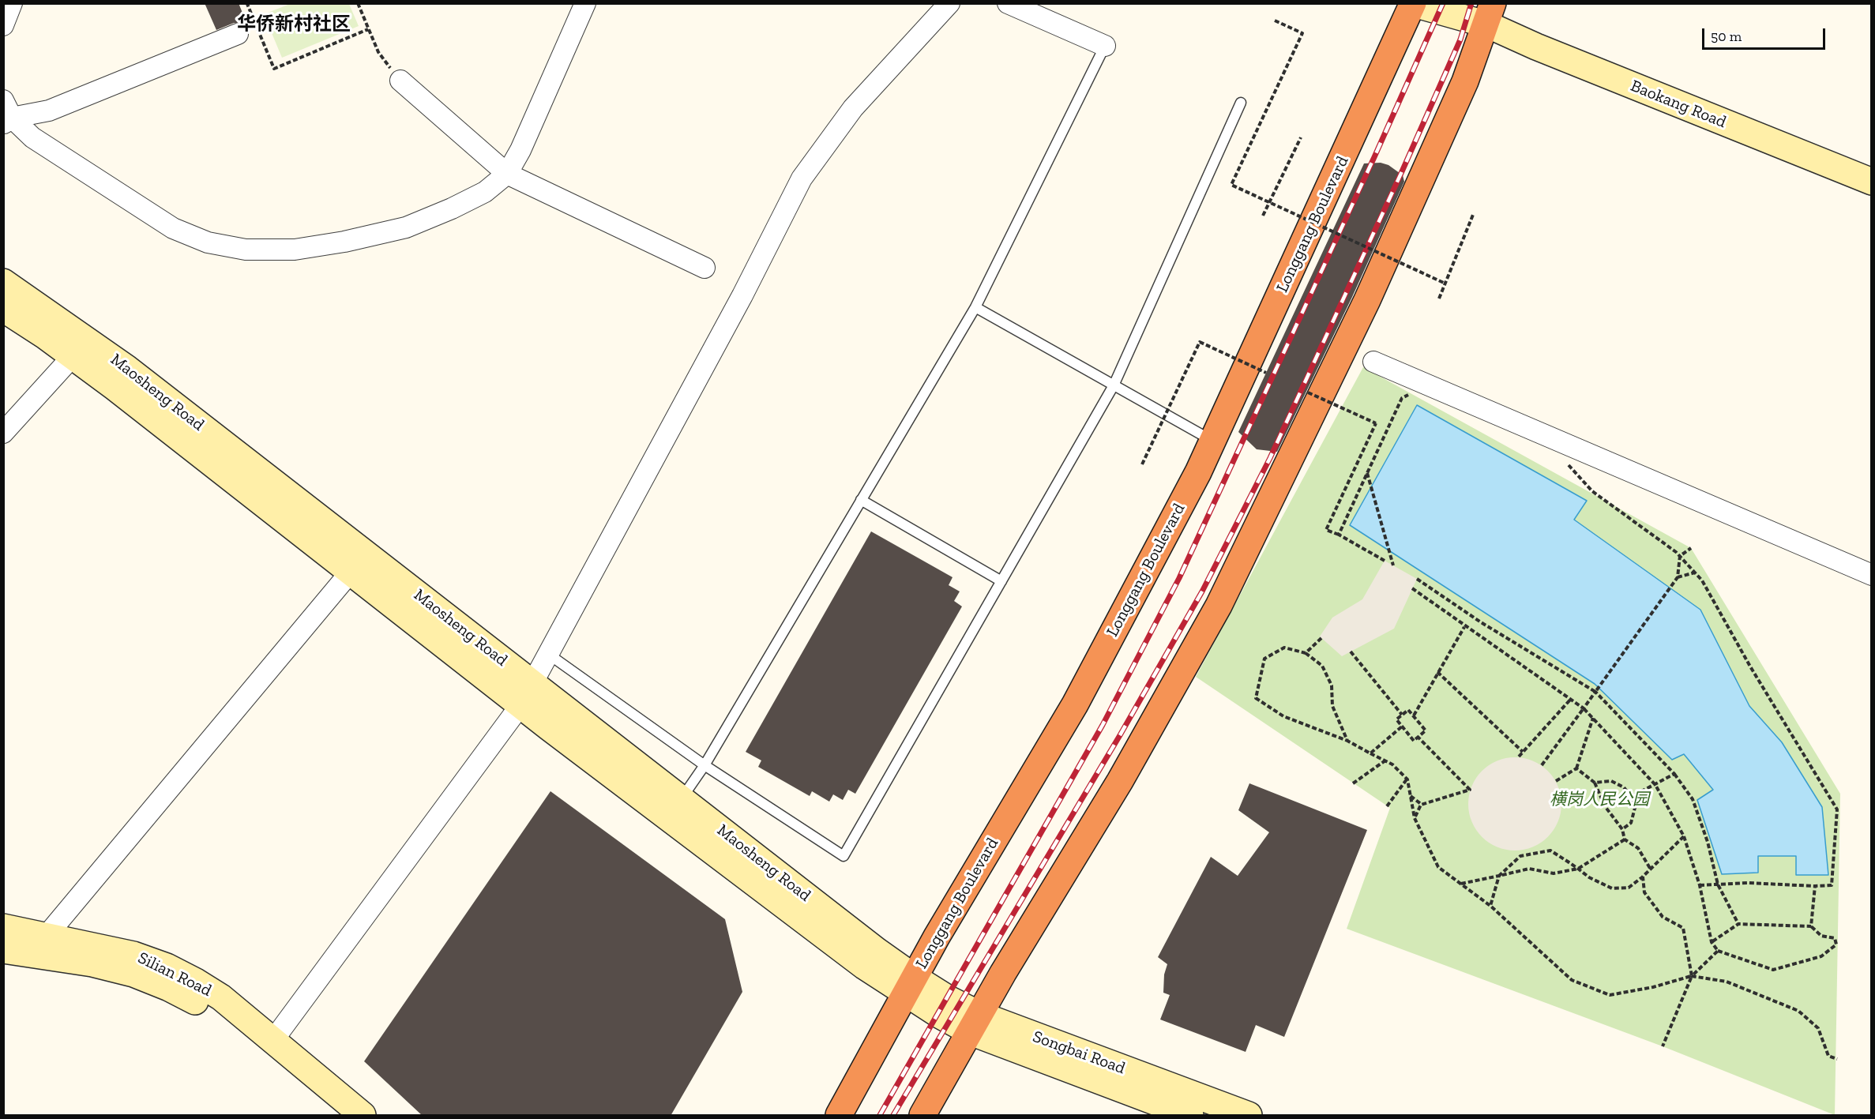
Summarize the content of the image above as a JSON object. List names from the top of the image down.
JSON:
{
  "streets": {
    "highway": ["Longgang Boulevard"],
    "street": [
      "Baokang Road",
      "Maosheng Road",
      "Silian Road",
      "Songbai Road"
    ]
  },
  "crossings": [
    ["Baokang Road", "Longgang Boulevard"],
    ["Longgang Boulevard", "Maosheng Road"],
    ["Longgang Boulevard", "Songbai Road"],
    ["Maosheng Road", "Songbai Road"]
  ],
  "districts": ["华侨新村社区"],
  "parks": ["横岗人民公园"],
  "scale_bar": "50 m"
}
